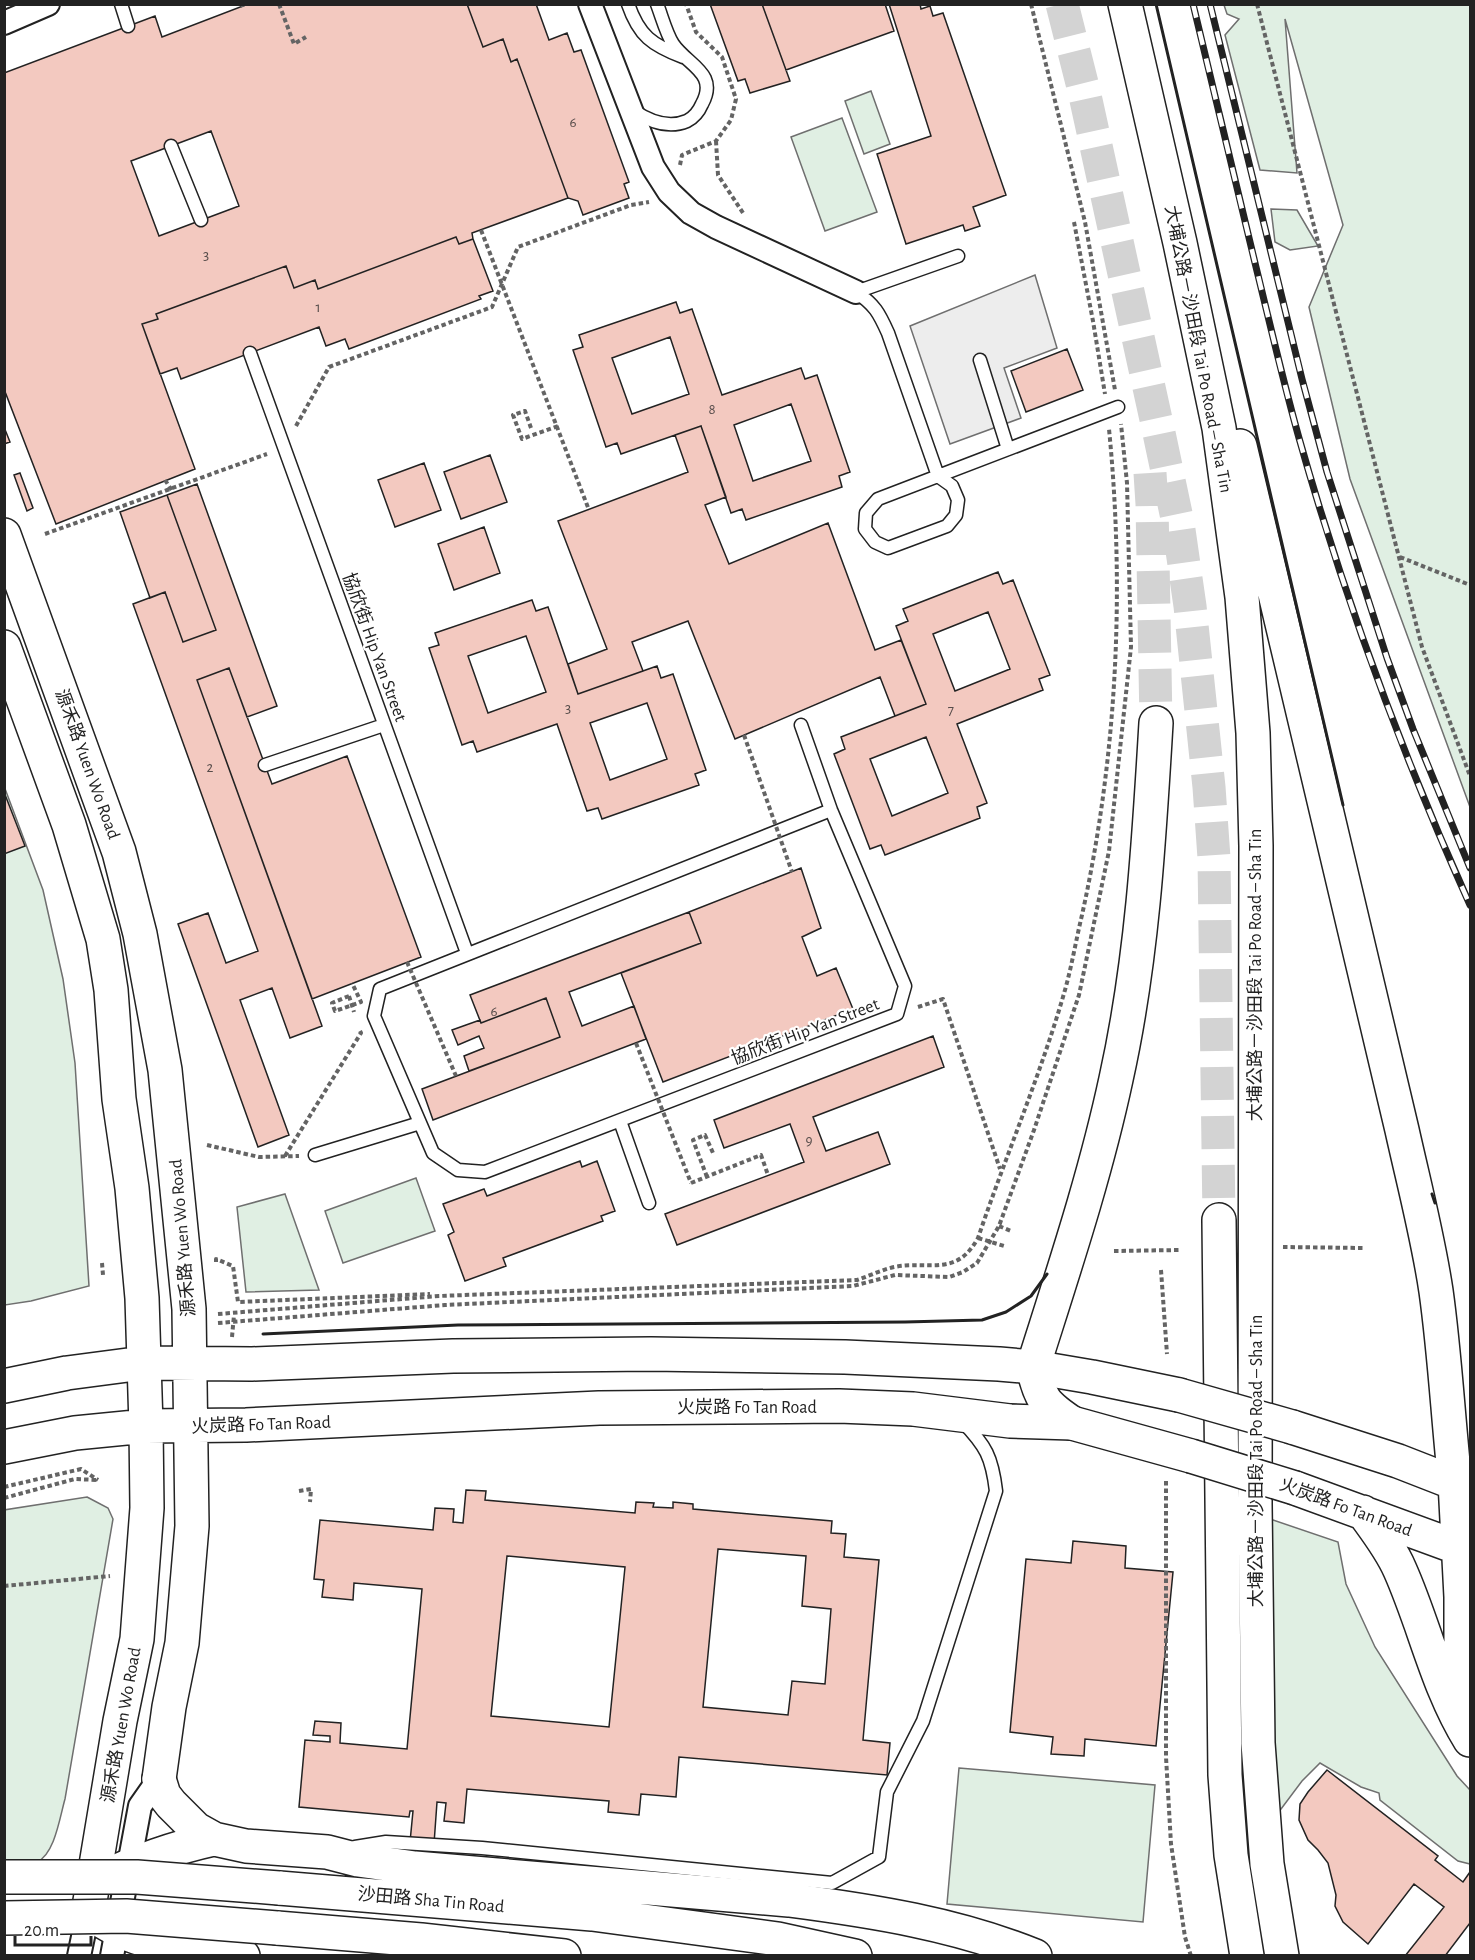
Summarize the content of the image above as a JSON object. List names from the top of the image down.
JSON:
{
  "streets": {
    "main road": [
      "大埔公路－沙田段 Tai Po Road – Sha Tin",
      "源禾路 Yuen Wo Road",
      "火炭路 Fo Tan Road",
      "沙田路 Sha Tin Road"
    ],
    "lane": ["協欣街 Hip Yan Street"]
  },
  "crossings": [
    ["源禾路 Yuen Wo Road", "火炭路 Fo Tan Road"]
  ],
  "house_numbers": [
    "6",
    "3",
    "1",
    "8",
    "3",
    "7",
    "2",
    "6",
    "9"
  ],
  "scale_bar": "20 m"
}
